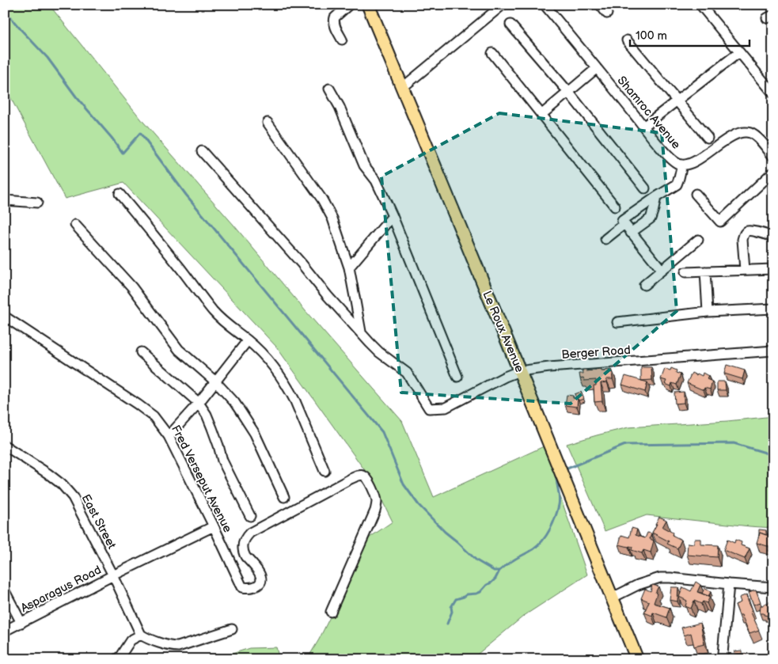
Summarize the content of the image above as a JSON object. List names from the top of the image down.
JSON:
{
  "streets": {
    "main road": ["Le Roux Avenue"],
    "street": [
      "Shamroc Avenue",
      "Berger Road",
      "Fred Verseput Avenue",
      "East Street",
      "Asparagus Road"
    ]
  },
  "crossings": [
    ["Le Roux Avenue", "Berger Road"],
    ["Fred Verseput Avenue", "Asparagus Road"],
    ["East Street", "Asparagus Road"]
  ],
  "scale_bar": "100 m"
}
